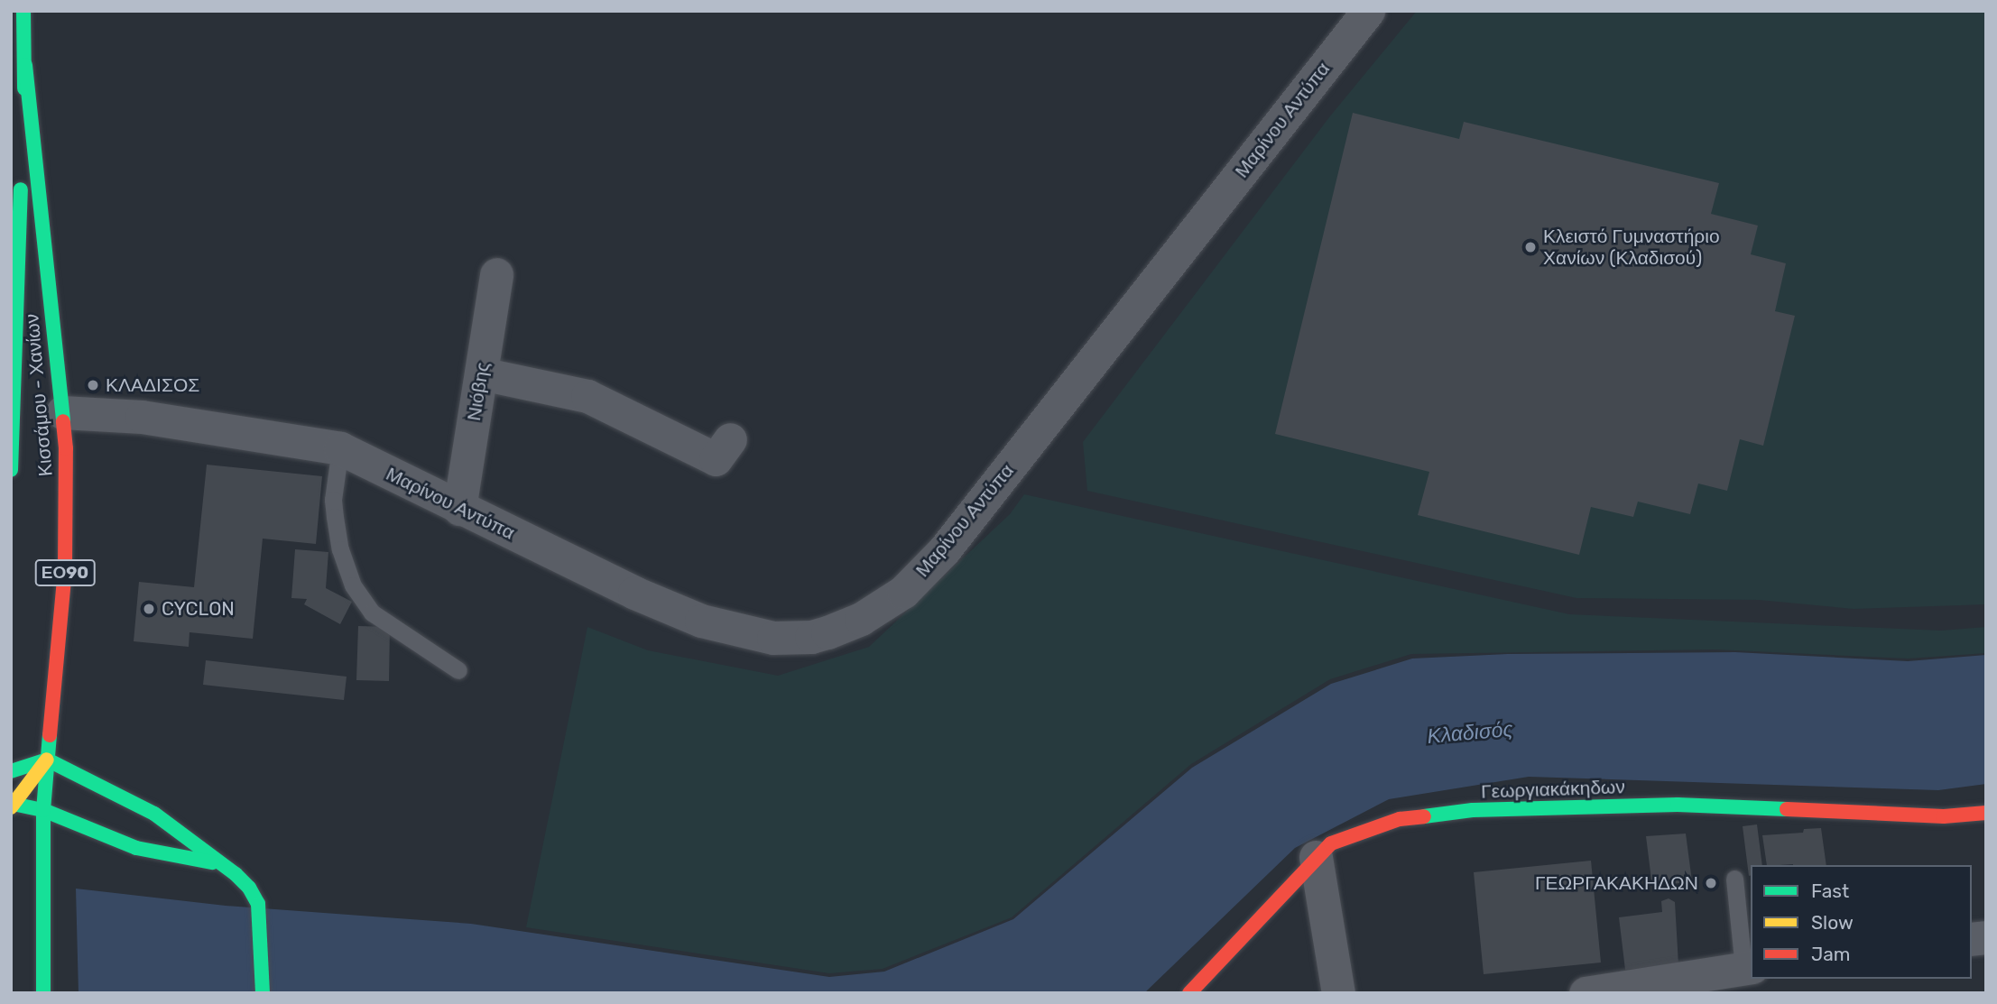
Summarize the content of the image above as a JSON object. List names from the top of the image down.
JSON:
{
  "streets": {
    "street": [
      "Μαρίνου Αντύπα",
      "Νιόβης",
      "Κισσάμου - Χανίων",
      "ΕΟ90",
      "Γεωργιακάκηδων"
    ]
  },
  "crossings": [
    ["Μαρίνου Αντύπα", "Νιόβης"],
    ["Μαρίνου Αντύπα", "Κισσάμου - Χανίων"],
    ["Κισσάμου - Χανίων", "ΕΟ90"]
  ],
  "water": ["Κλαδισός"],
  "places": [
    "Κλειστό Γυμναστήριο Χανίων (Κλαδισού)",
    "ΚΛΑΔΙΣΟΣ",
    "CYCLON",
    "ΓΕΩΡΓΑΚΑΚΗΔΩΝ"
  ],
  "legend": ["Fast", "Slow", "Jam"]
}
